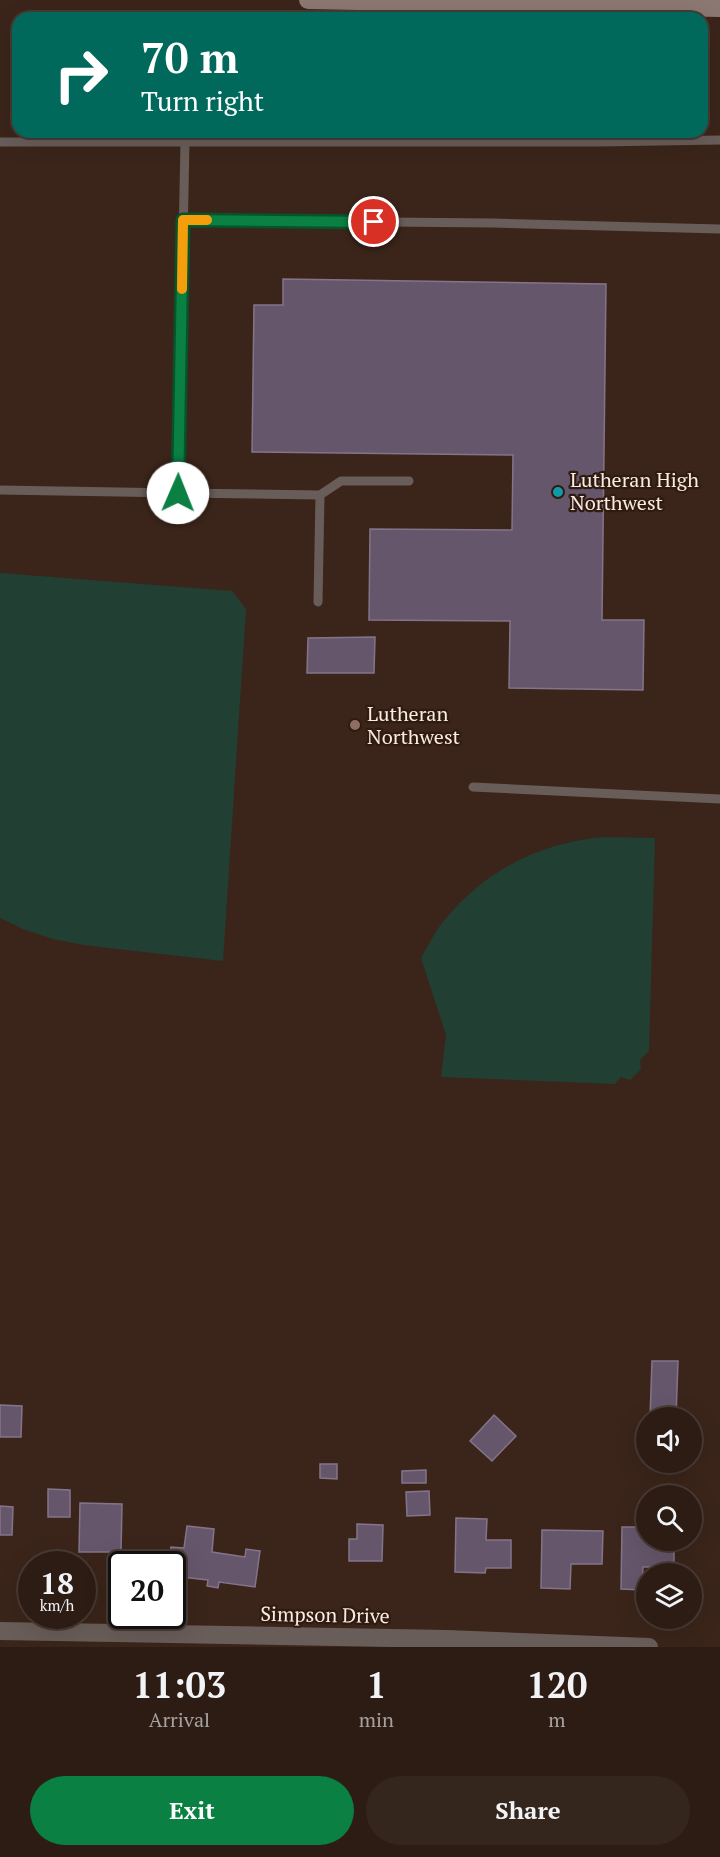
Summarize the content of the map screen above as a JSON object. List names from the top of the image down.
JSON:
{
  "streets": {
    "street": ["Simpson Drive"]
  },
  "places": ["Lutheran High Northwest", "Lutheran Northwest"],
  "page": {
    "turn": ["70 m", "Turn right"],
    "speed": "18 km/h",
    "limit": "20",
    "eta": [
      "11:03",
      "Arrival",
      "1",
      "min",
      "120",
      "m"
    ],
    "buttons": ["Exit", "Share"]
  }
}
